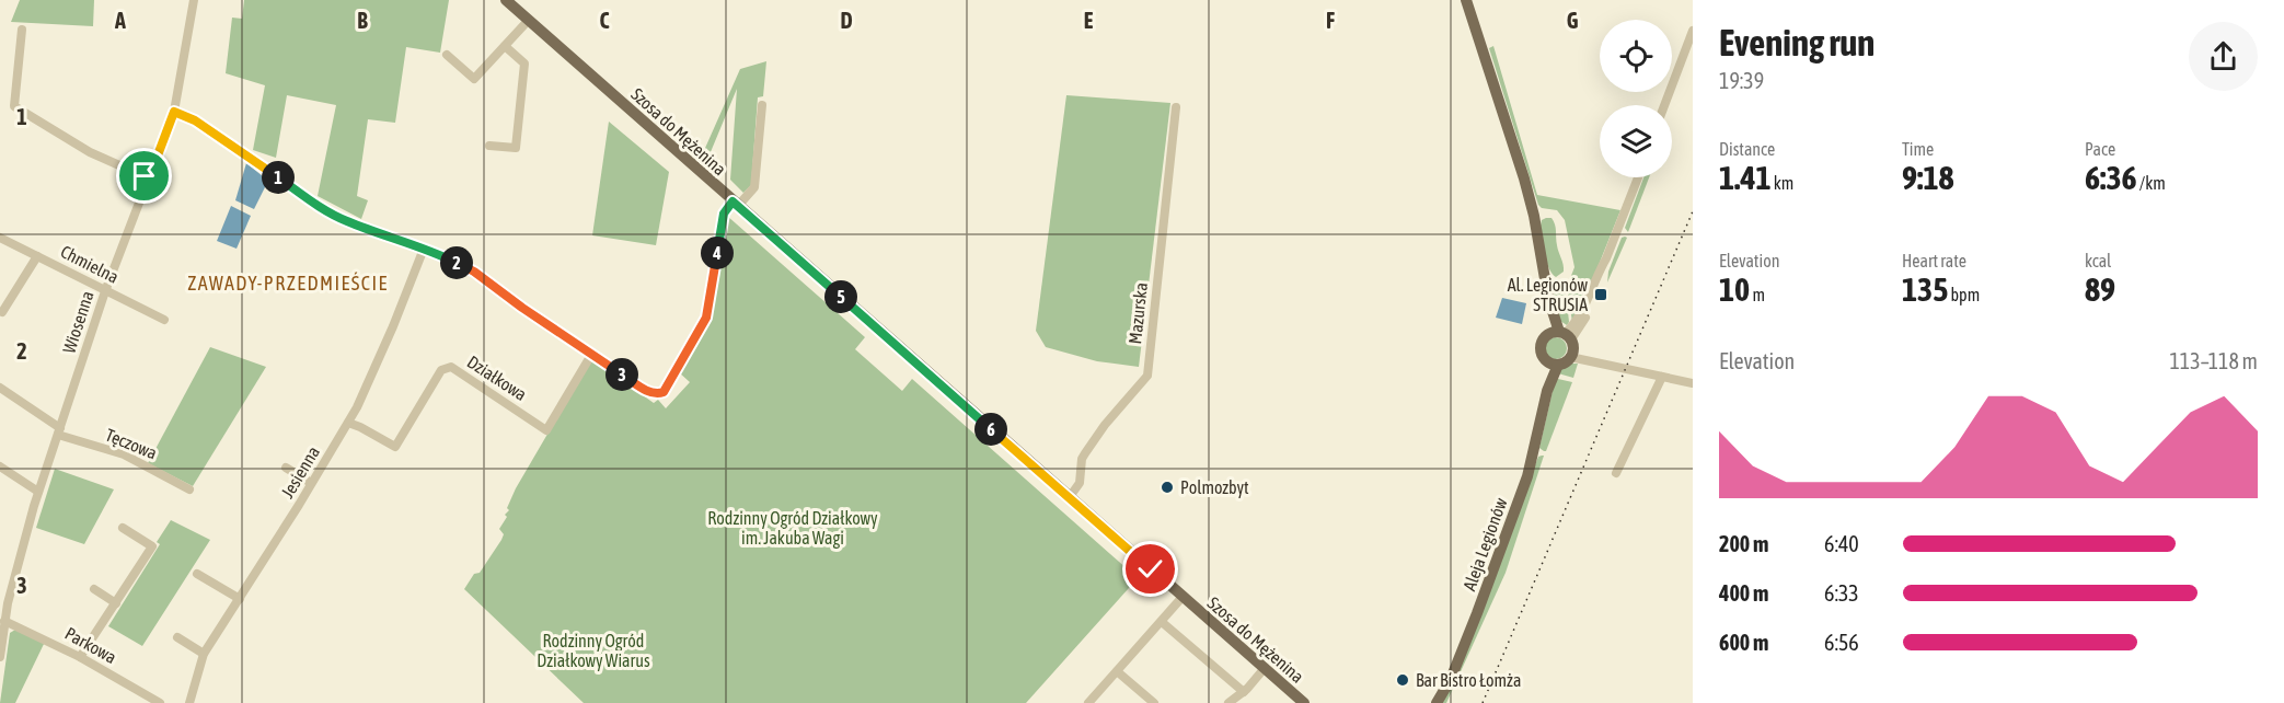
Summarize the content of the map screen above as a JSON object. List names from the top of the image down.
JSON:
{
  "streets": {
    "main road": ["Szosa do Mężenina", "Aleja Legionów"],
    "street": [
      "Chmielna",
      "Mazurska",
      "Wiosenna",
      "Działkowa",
      "Tęczowa",
      "Jesienna",
      "Parkowa"
    ]
  },
  "crossings": [
    ["Szosa do Mężenina", "Mazurska"],
    ["Chmielna", "Wiosenna"],
    ["Wiosenna", "Tęczowa"],
    ["Wiosenna", "Parkowa"],
    ["Działkowa", "Jesienna"]
  ],
  "districts": ["ZAWADY-PRZEDMIEŚCIE"],
  "parks": ["Rodzinny Ogród Działkowy im. Jakuba Wagi", "Rodzinny Ogród Działkowy Wiarus"],
  "places": {
    "transit": ["Al. Legionów STRUSIA"],
    "other": ["Polmozbyt", "Bar Bistro Łomża"]
  },
  "page": {
    "heading": ["Evening run", "19:39"],
    "stats": [
      ["Distance", "1.41 km"],
      ["Time", "9:18"],
      ["Pace", "6:36 /km"],
      ["Elevation", "10 m"],
      ["Heart rate", "135 bpm"],
      ["kcal", "89"]
    ],
    "pins": [
      "1",
      "4",
      "2",
      "5",
      "3",
      "6"
    ],
    "chart": ["Elevation", "113–118 m"],
    "list": [
      {
        "name": "200 m",
        "note": "6:40"
      },
      {
        "name": "400 m",
        "note": "6:33"
      },
      {
        "name": "600 m",
        "note": "6:56"
      }
    ]
  },
  "grid": {
    "columns": [
      "A",
      "B",
      "C",
      "D",
      "E",
      "F",
      "G"
    ],
    "rows": ["1", "2", "3"]
  }
}
